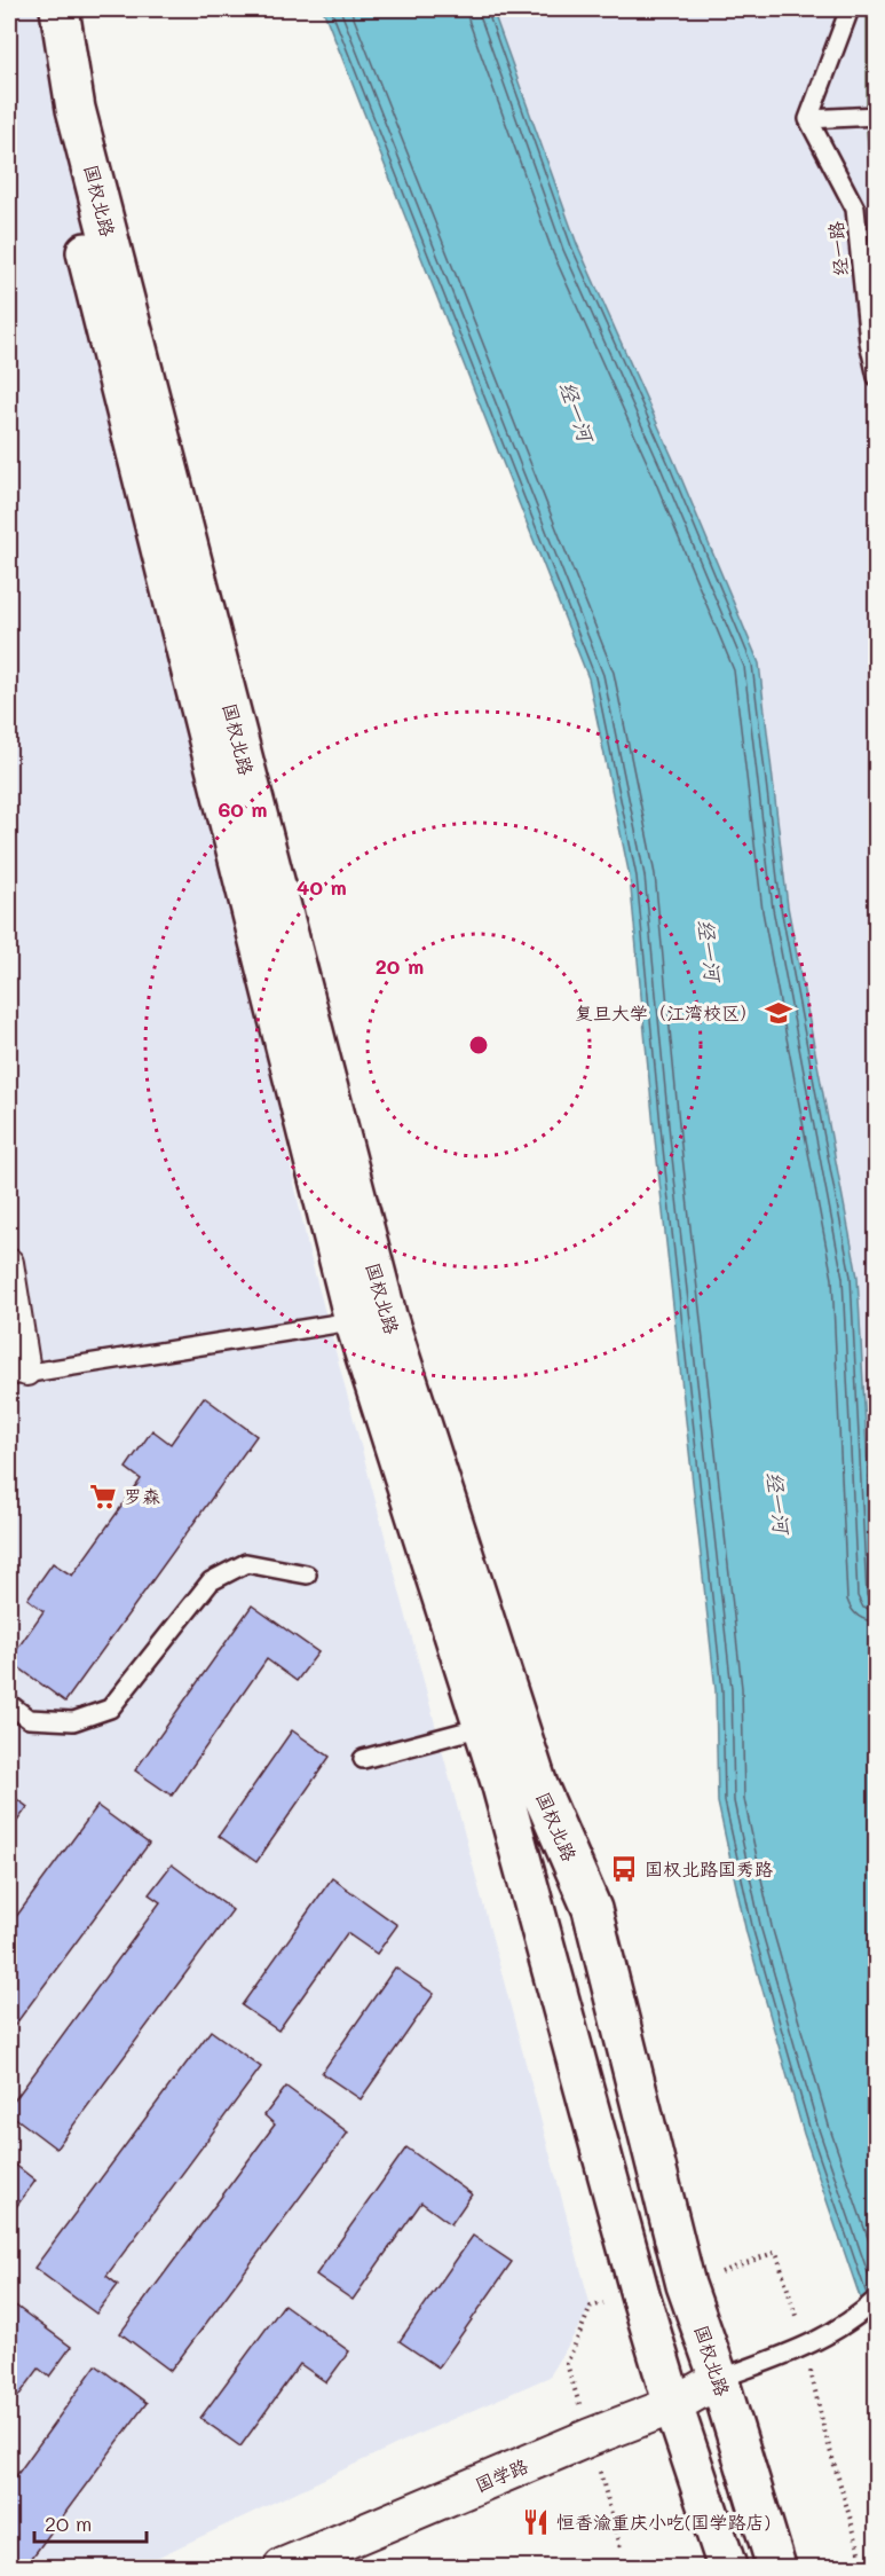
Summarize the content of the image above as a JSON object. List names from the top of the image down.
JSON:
{
  "streets": {
    "main road": ["国权北路"],
    "street": ["国学路"],
    "lane": ["经一路"]
  },
  "crossings": [
    ["国权北路", "国学路"]
  ],
  "water": ["经一河"],
  "places": {
    "school or university": ["复旦大学（江湾校区）"],
    "supermarket": ["罗森"],
    "bus stop": ["国权北路国秀路"],
    "restaurant": ["恒香渝重庆小吃(国学路店)"]
  },
  "scale_bar": "20 m",
  "rings": ["60 m", "40 m", "20 m"]
}
